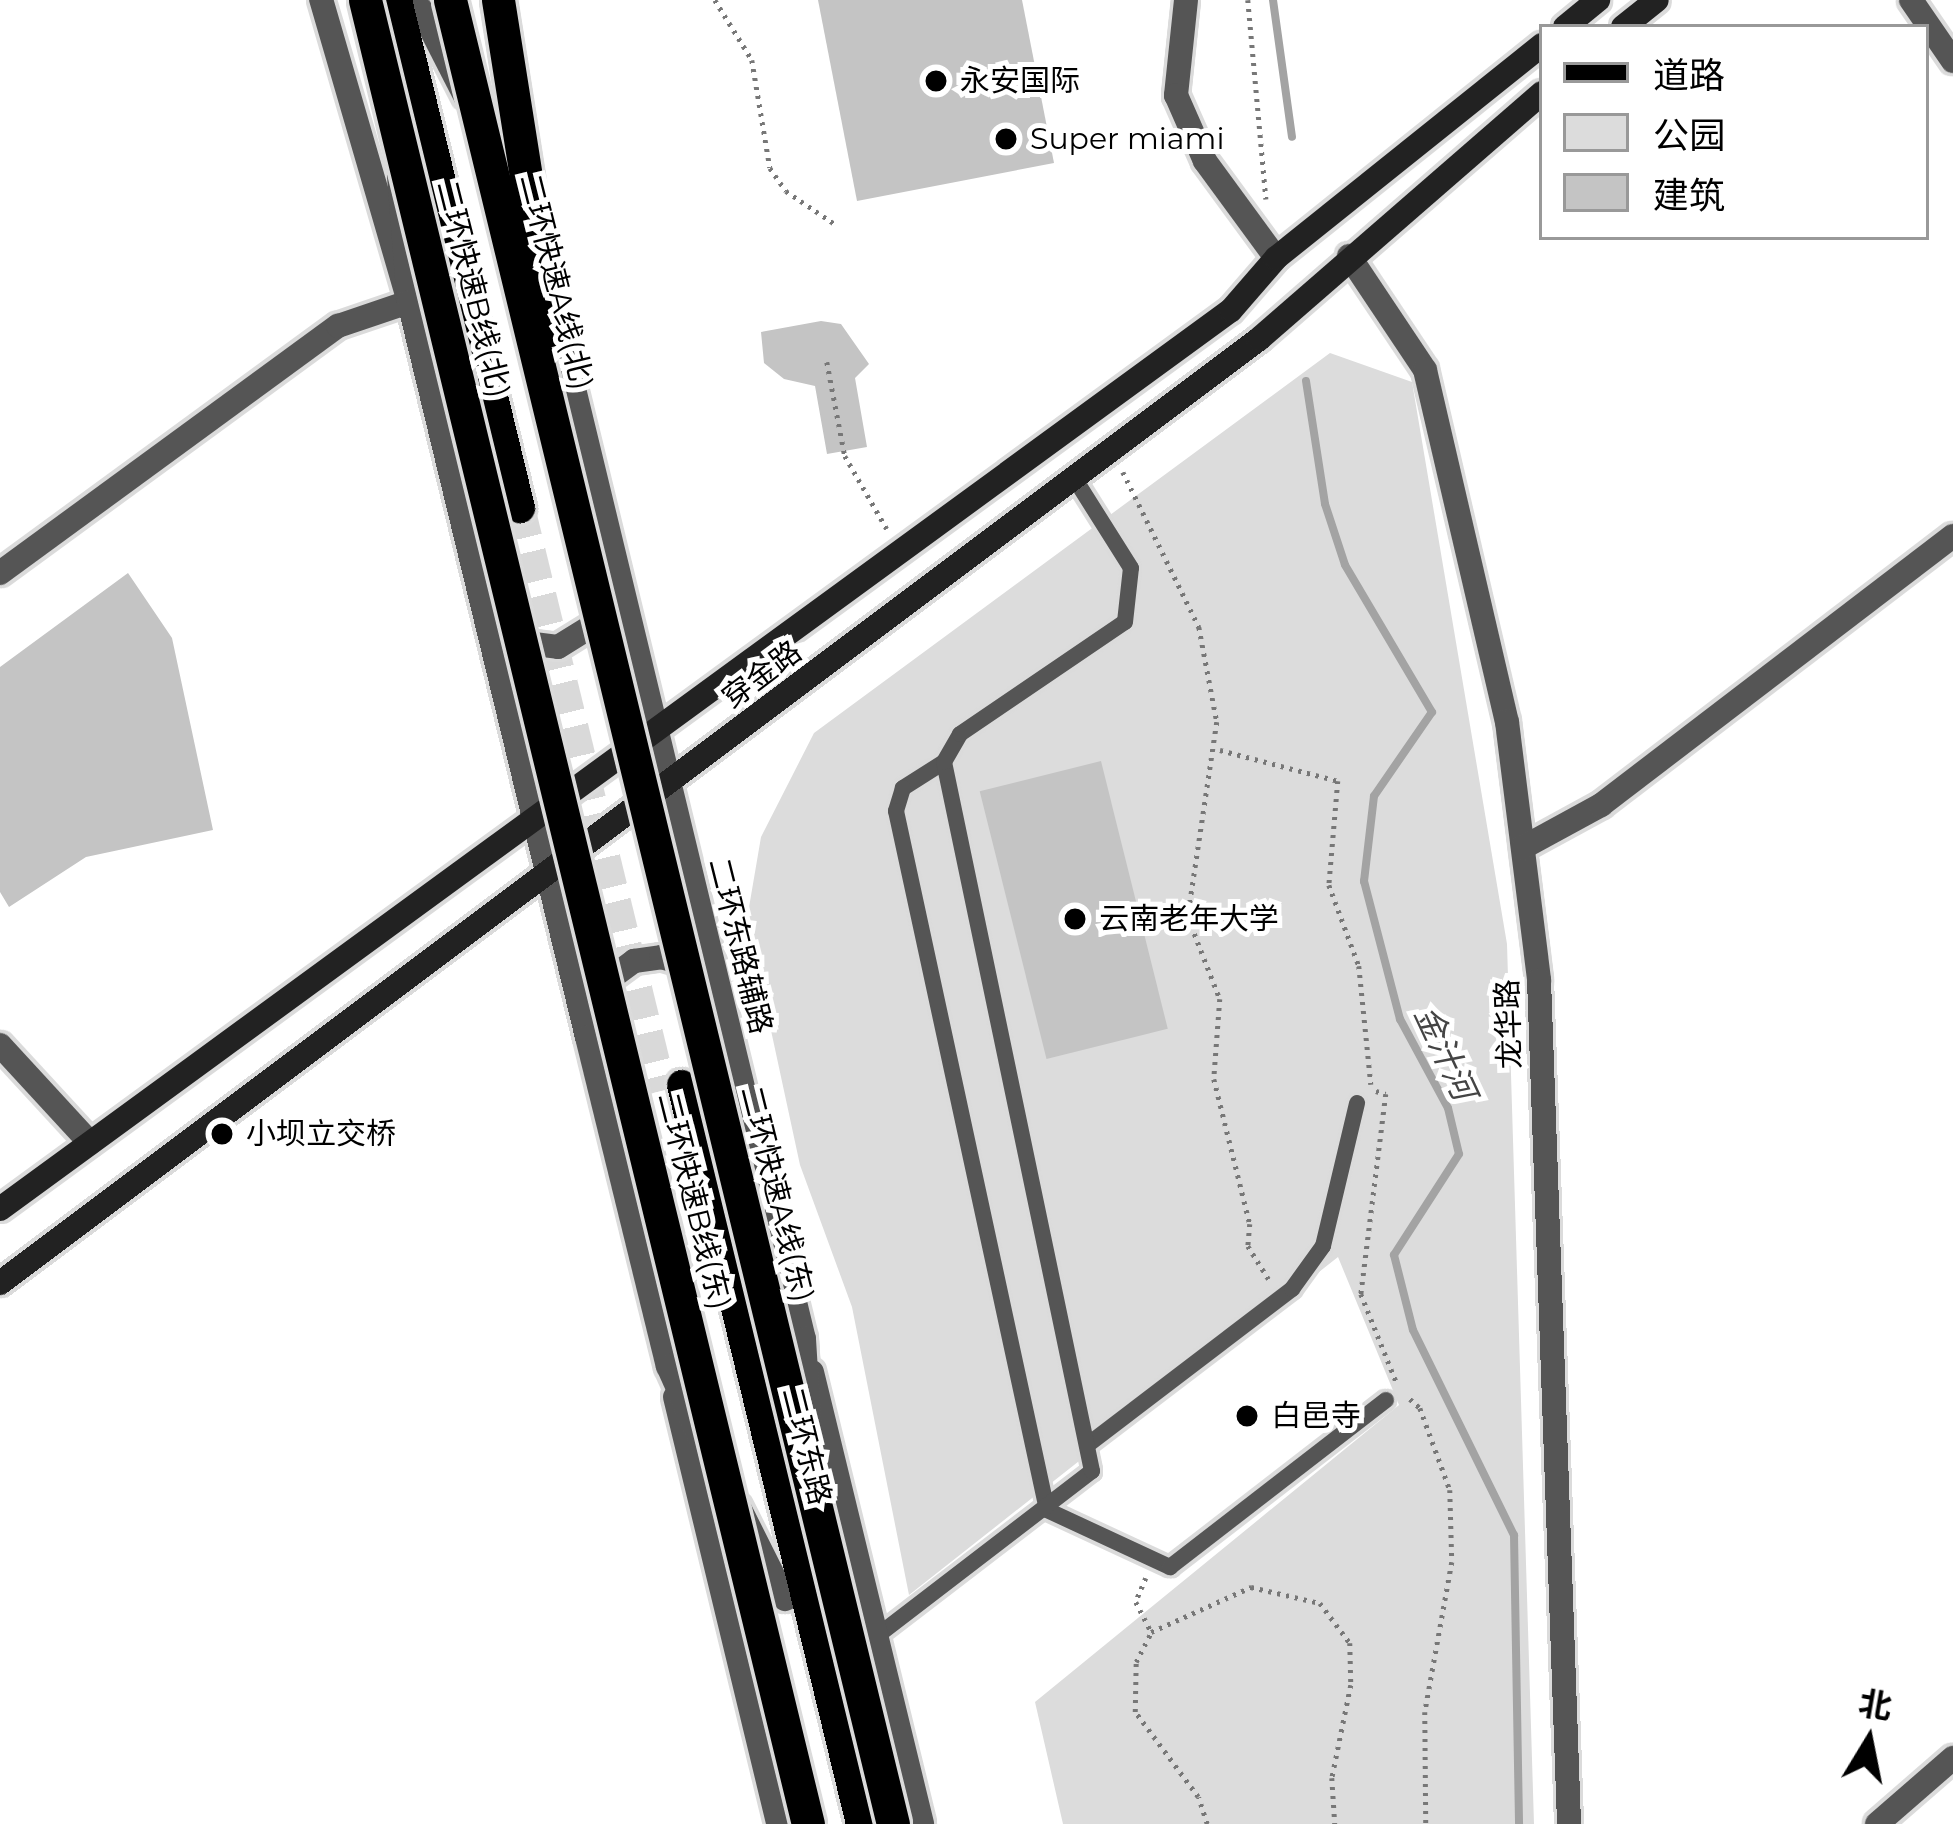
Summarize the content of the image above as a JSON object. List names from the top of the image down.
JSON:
{
  "streets": {
    "highway": [
      "二环快速A线(北)",
      "二环快速B线(北)",
      "二环快速A线(东)",
      "二环快速B线(东)"
    ],
    "main road": ["穿金路", "二环东路"],
    "street": ["二环东路辅路", "龙华路"]
  },
  "crossings": [
    ["二环快速A线(北)", "二环东路辅路"],
    ["二环快速A线(北)", "二环快速A线(东)"],
    ["二环快速B线(北)", "二环快速B线(东)"],
    ["穿金路", "二环东路辅路"],
    ["穿金路", "龙华路"],
    ["二环东路辅路", "二环快速A线(东)"]
  ],
  "water": ["金汁河"],
  "places": [
    "永安国际",
    "Super miami",
    "云南老年大学",
    "小坝立交桥",
    "白邑寺"
  ],
  "legend": ["道路", "公园", "建筑"],
  "north": "top"
}
